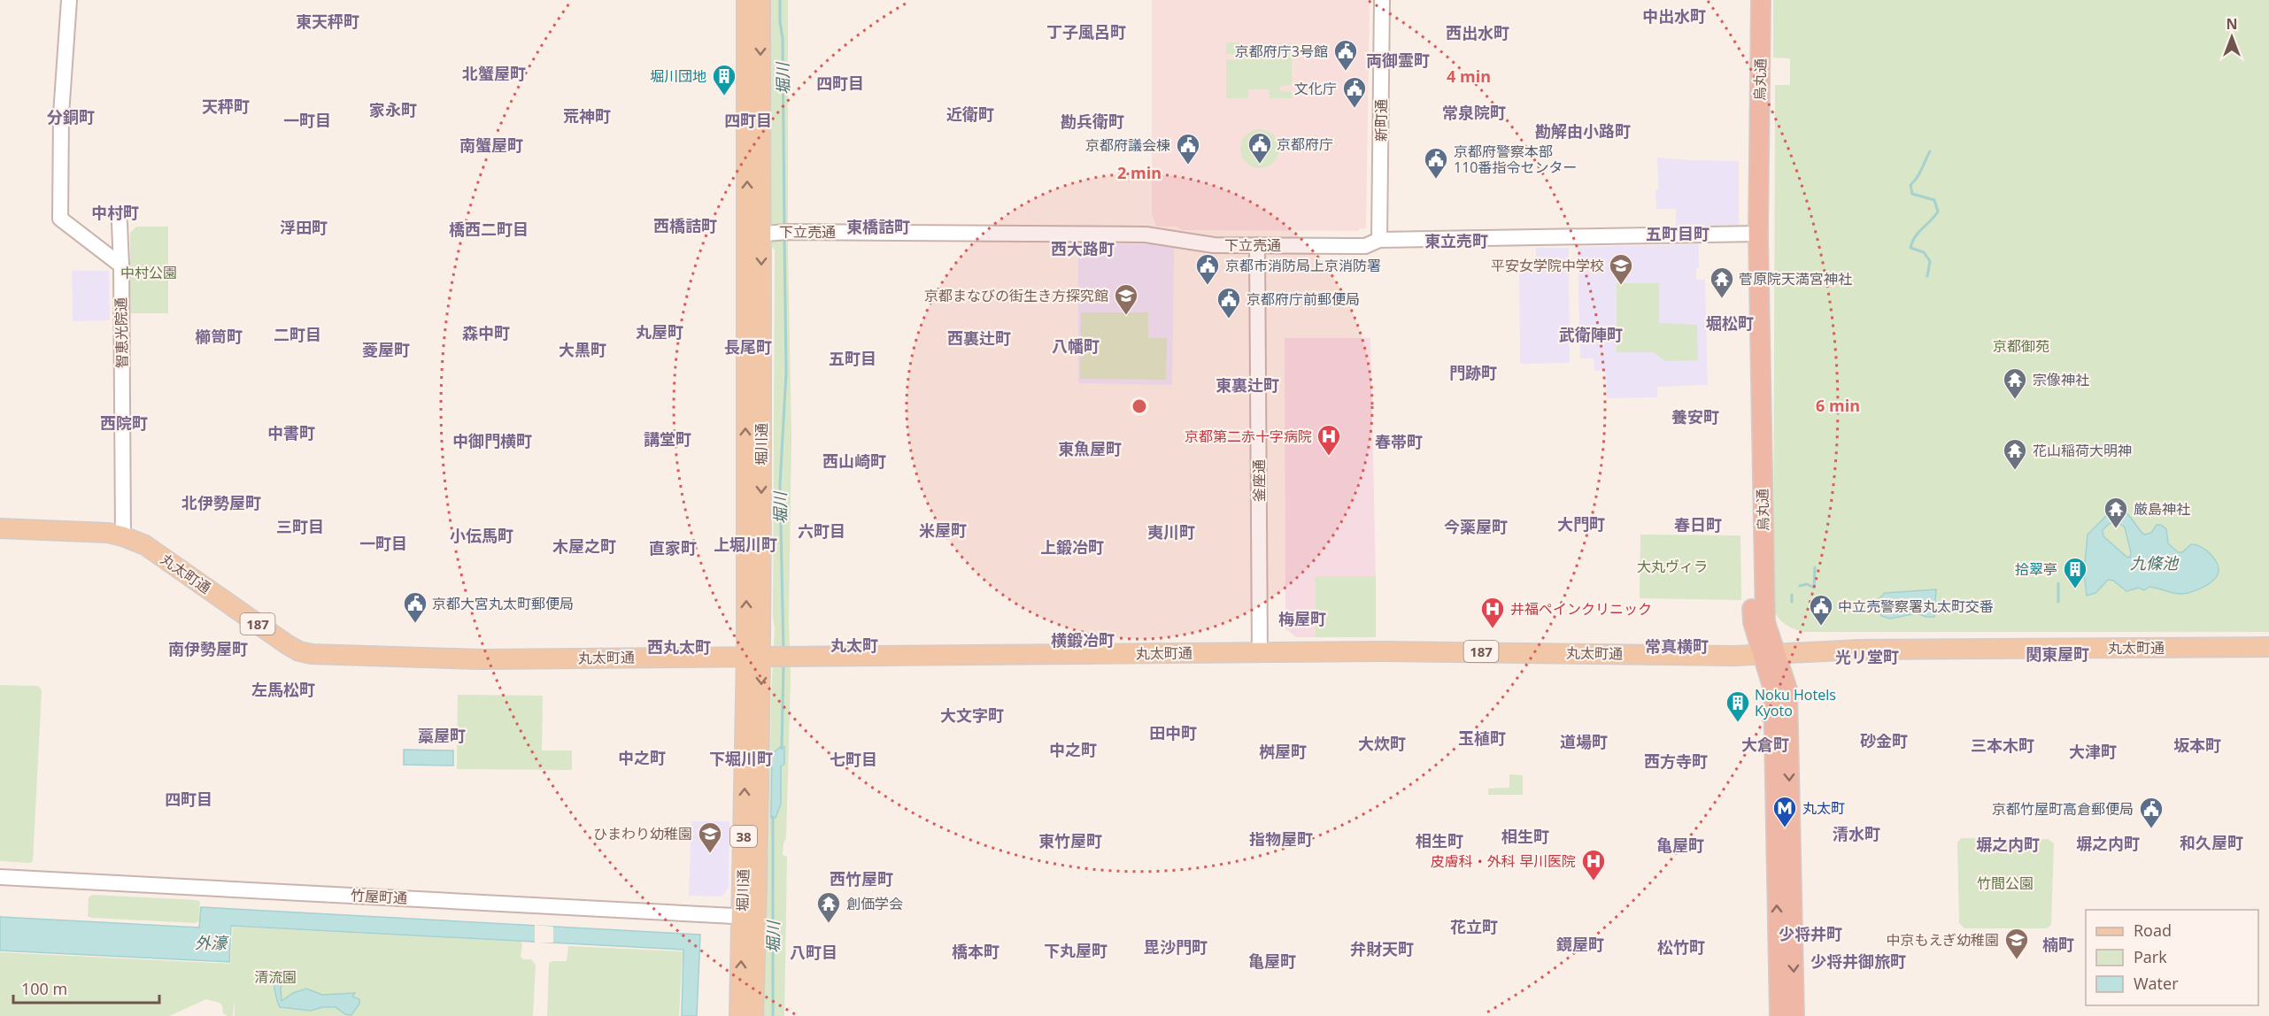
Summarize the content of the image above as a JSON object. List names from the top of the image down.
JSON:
{
  "streets": {
    "highway": ["烏丸通"],
    "main road": [
      "堀川通",
      "丸太町通",
      "187",
      "38"
    ],
    "street": [
      "新町通",
      "下立売通",
      "智恵光院通",
      "釜座通",
      "竹屋町通"
    ]
  },
  "crossings": [
    ["烏丸通", "下立売通"],
    ["烏丸通", "丸太町通"],
    ["新町通", "下立売通"],
    ["下立売通", "堀川通"],
    ["下立売通", "釜座通"],
    ["智恵光院通", "丸太町通"],
    ["堀川通", "丸太町通"],
    ["堀川通", "竹屋町通"],
    ["釜座通", "丸太町通"]
  ],
  "districts": [
    "中出水町",
    "東天秤町",
    "丁子風呂町",
    "西出水町",
    "両御霊町",
    "北蟹屋町",
    "四町目",
    "天秤町",
    "家永町",
    "常泉院町",
    "近衛町",
    "荒神町",
    "分銅町",
    "一町目",
    "四町目",
    "勘兵衛町",
    "勘解由小路町",
    "南蟹屋町",
    "中村町",
    "西橋詰町",
    "東橋詰町",
    "浮田町",
    "橋西二町目",
    "五町目町",
    "東立売町",
    "西大路町",
    "堀松町",
    "丸屋町",
    "森中町",
    "二町目",
    "武衛陣町",
    "櫛笥町",
    "西裏辻町",
    "八幡町",
    "長尾町",
    "菱屋町",
    "大黒町",
    "五町目",
    "門跡町",
    "東裏辻町",
    "養安町",
    "西院町",
    "中書町",
    "講堂町",
    "中御門横町",
    "春帯町",
    "東魚屋町",
    "西山崎町",
    "北伊勢屋町",
    "大門町",
    "春日町",
    "三町目",
    "今薬屋町",
    "米屋町",
    "六町目",
    "夷川町",
    "小伝馬町",
    "一町目",
    "上堀川町",
    "木屋之町",
    "上鍛冶町",
    "直家町",
    "梅屋町",
    "横鍛冶町",
    "丸太町",
    "常真横町",
    "西丸太町",
    "南伊勢屋町",
    "関東屋町",
    "光リ堂町",
    "左馬松町",
    "大文字町",
    "田中町",
    "藁屋町",
    "玉植町",
    "砂金町",
    "道場町",
    "大炊町",
    "大倉町",
    "三本木町",
    "坂本町",
    "中之町",
    "桝屋町",
    "大津町",
    "中之町",
    "下堀川町",
    "七町目",
    "西方寺町",
    "四町目",
    "清水町",
    "相生町",
    "指物屋町",
    "東竹屋町",
    "相生町",
    "和久屋町",
    "塀之内町",
    "塀之内町",
    "亀屋町",
    "西竹屋町",
    "花立町",
    "少将井町",
    "鏡屋町",
    "楠町",
    "毘沙門町",
    "松竹町",
    "弁財天町",
    "下丸屋町",
    "橋本町",
    "八町目",
    "亀屋町",
    "少将井御旅町"
  ],
  "water": ["堀川", "九條池", "外濠"],
  "parks": [
    "中村公園",
    "京都御苑",
    "大丸ヴィラ",
    "竹間公園",
    "清流園"
  ],
  "places": {
    "public building": [
      "京都府庁3号館",
      "文化庁",
      "京都府庁",
      "京都府議会棟",
      "京都府警察本部 110番指令センター",
      "京都市消防局上京消防署",
      "京都府庁前郵便局",
      "京都大宮丸太町郵便局",
      "中立売警察署丸太町交番",
      "京都竹屋町高倉郵便局"
    ],
    "building": ["堀川団地", "拾翠亭", "Noku Hotels Kyoto"],
    "school or university": [
      "平安女学院中学校",
      "京都まなびの街生き方探究館",
      "ひまわり幼稚園",
      "中京もえぎ幼稚園"
    ],
    "temple": [
      "菅原院天満宮神社",
      "宗像神社",
      "花山稲荷大明神",
      "厳島神社",
      "創価学会"
    ],
    "hospital": ["京都第二赤十字病院", "井福ペインクリニック", "皮膚科・外科 早川医院"],
    "metro station": ["丸太町"]
  },
  "legend": ["Road", "Park", "Water"],
  "scale_bar": "100 m",
  "north": "top",
  "rings": ["4 min", "2 min", "6 min"]
}
